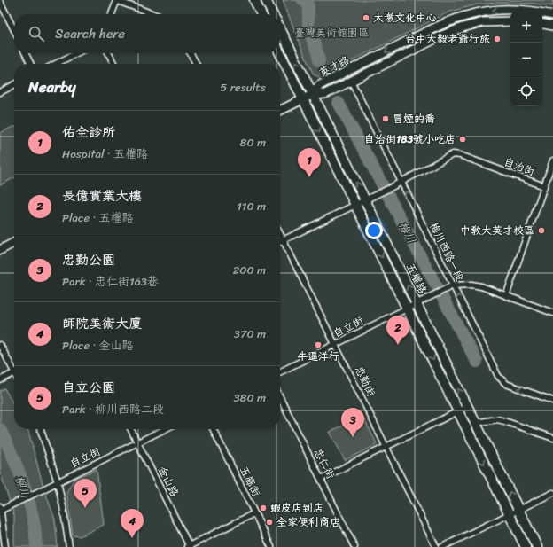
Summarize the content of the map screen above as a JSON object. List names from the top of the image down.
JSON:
{
  "streets": {
    "main road": ["英才路", "五權路"],
    "street": [
      "自治街",
      "梅川西路一段",
      "自立街",
      "忠勤街",
      "忠仁街",
      "金山路",
      "五廊街"
    ]
  },
  "crossings": [
    ["英才路", "梅川西路一段"],
    ["英才路", "五權路"],
    ["自治街", "梅川西路一段"],
    ["自治街", "五權路"],
    ["梅川西路一段", "自立街"],
    ["五權路", "自立街"],
    ["自立街", "忠勤街"],
    ["自立街", "金山路"]
  ],
  "one_way": ["梅川西路一段"],
  "water": ["梅川", "柳川"],
  "parks": ["臺灣美術館園區"],
  "places": [
    "大墩文化中心",
    "台中大毅老爺行旅",
    "冒煙的喬",
    "自治街183號小吃店",
    "中教大英才校區",
    "牛逼洋行",
    "蝦皮店到店",
    "全家便利商店"
  ],
  "page": {
    "map_buttons": ["+", "−"],
    "search": "Search here",
    "heading": ["Nearby", "5 results"],
    "list": [
      {
        "mark": "1",
        "name": "佑全診所",
        "note": "Hospital · 五權路",
        "value": "80 m"
      },
      {
        "mark": "2",
        "name": "長億實業大樓",
        "note": "Place · 五權路",
        "value": "110 m"
      },
      {
        "mark": "3",
        "name": "忠勤公園",
        "note": "Park · 忠仁街163巷",
        "value": "200 m"
      },
      {
        "mark": "4",
        "name": "師院美術大廈",
        "note": "Place · 金山路",
        "value": "370 m"
      },
      {
        "mark": "5",
        "name": "自立公園",
        "note": "Park · 柳川西路二段",
        "value": "380 m"
      }
    ],
    "pins": [
      "1",
      "2",
      "3",
      "5",
      "4"
    ]
  }
}
